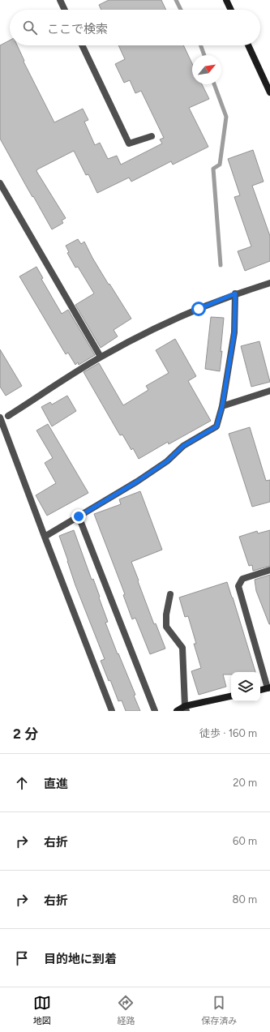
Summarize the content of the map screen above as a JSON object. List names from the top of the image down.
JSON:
{
  "north": "top right",
  "page": {
    "search": "ここで検索",
    "heading": ["2 分", "徒歩 · 160 m"],
    "list": [
      ["直進", "20 m"],
      ["右折", "60 m"],
      ["右折", "80 m"],
      "目的地に到着"
    ],
    "nav": ["地図", "経路", "保存済み"]
  }
}
